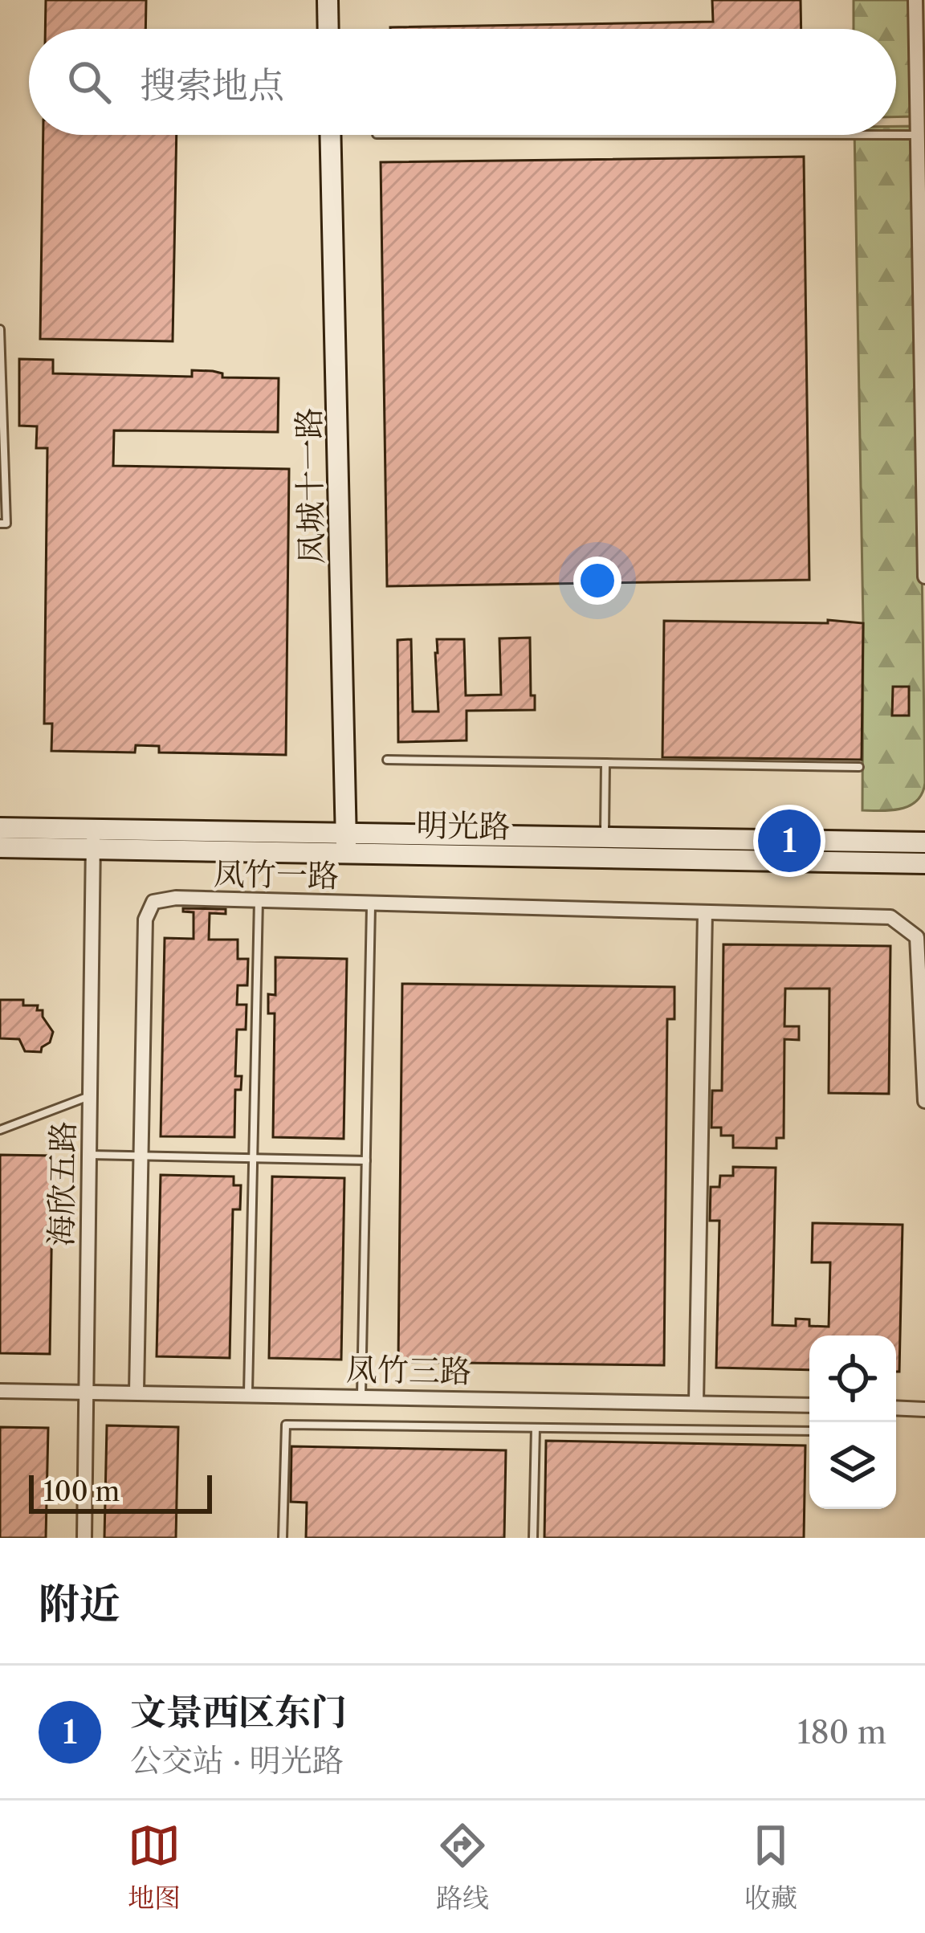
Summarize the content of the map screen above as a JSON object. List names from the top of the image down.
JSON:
{
  "streets": {
    "main road": ["凤城十一路", "明光路"],
    "street": ["凤竹一路", "海欣五路", "凤竹三路"]
  },
  "crossings": [
    ["凤城十一路", "明光路"],
    ["明光路", "海欣五路"],
    ["凤竹一路", "凤竹三路"],
    ["海欣五路", "凤竹三路"]
  ],
  "scale_bar": "100 m",
  "page": {
    "search": "搜索地点",
    "pins": "1",
    "scale": "100 m",
    "heading": "附近",
    "list": [
      {
        "mark": "1",
        "name": "文景西区东门",
        "note": "公交站 · 明光路",
        "value": "180 m"
      }
    ],
    "nav": ["地图", "路线", "收藏"]
  }
}
